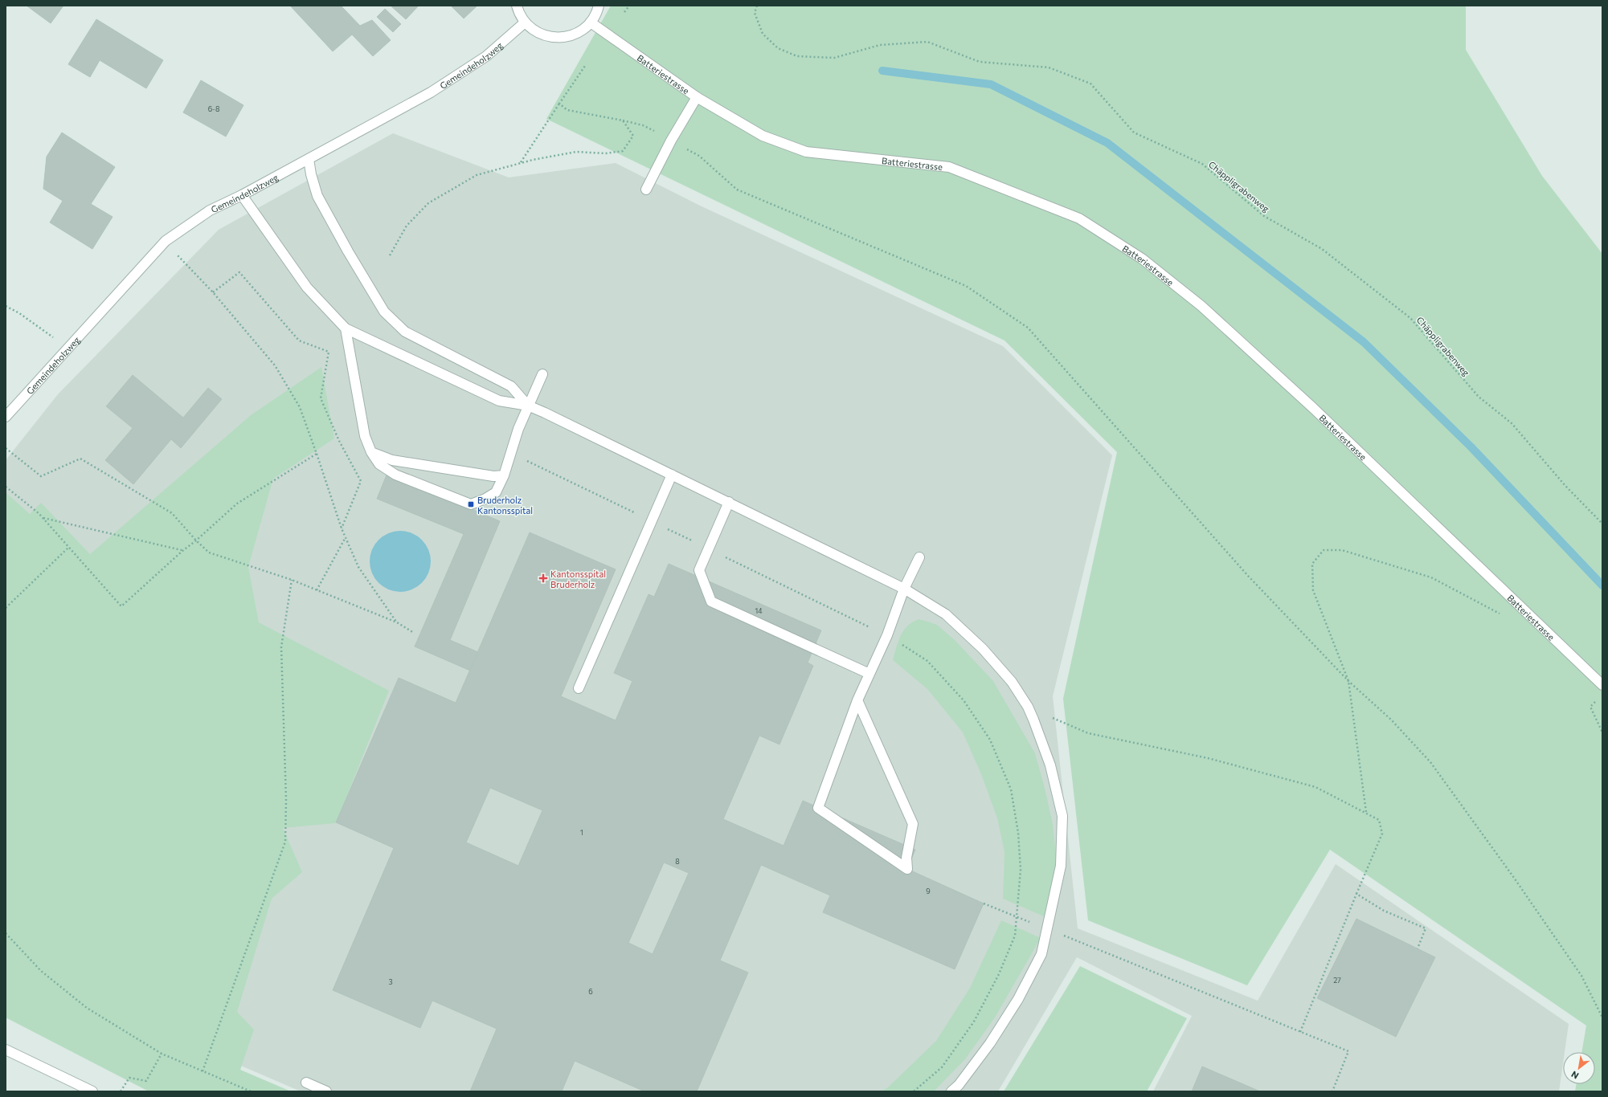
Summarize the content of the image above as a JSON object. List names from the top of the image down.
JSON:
{
  "streets": {
    "street": ["Gemeindeholzweg", "Batteriestrasse"],
    "path": ["Chäppligrabenweg"]
  },
  "places": {
    "transit": ["Bruderholz Kantonsspital"],
    "health": ["Kantonsspital Bruderholz"]
  },
  "house_numbers": [
    "6-8",
    "14",
    "1",
    "8",
    "9",
    "27",
    "3",
    "6"
  ],
  "north": "bottom left"
}
